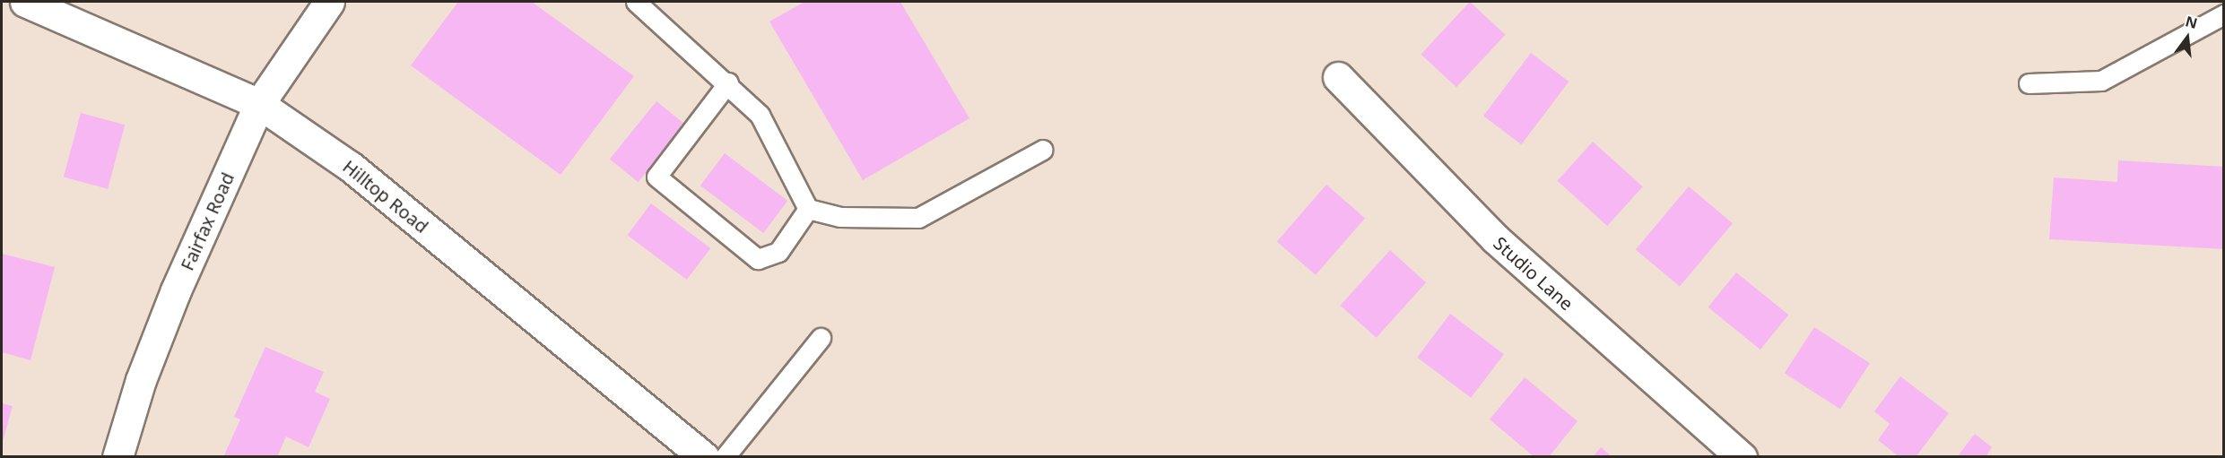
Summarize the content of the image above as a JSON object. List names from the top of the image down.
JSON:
{
  "streets": {
    "street": ["Hilltop Road", "Fairfax Road", "Studio Lane"]
  },
  "crossings": [
    ["Hilltop Road", "Fairfax Road"]
  ],
  "north": "top"
}
